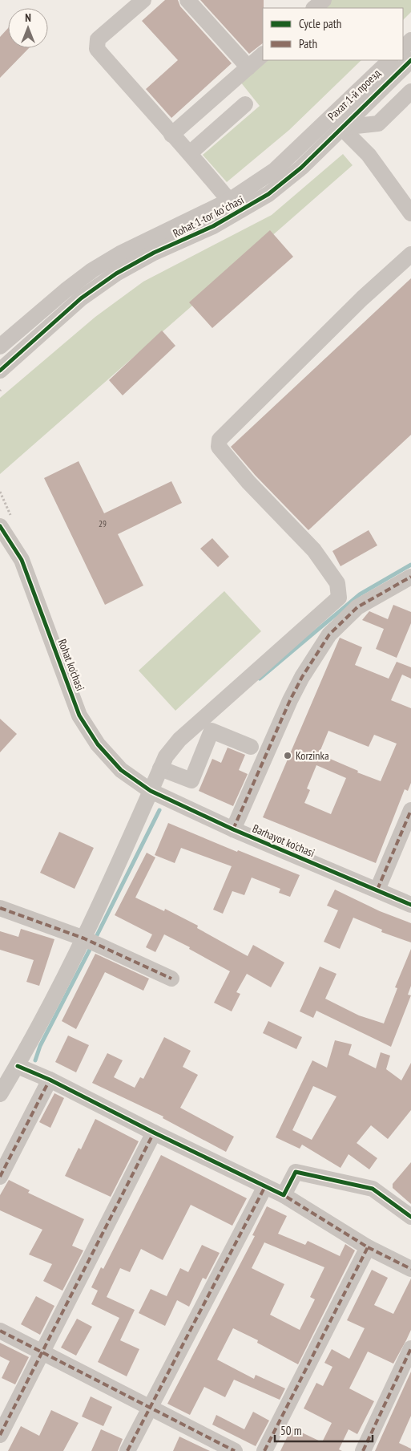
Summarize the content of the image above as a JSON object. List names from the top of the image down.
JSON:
{
  "streets": {
    "street": [
      "Рахат 1-й проезд",
      "Rohat 1-tor koʻchasi",
      "Rohat ko'chasi",
      "Barhayot ko'chasi"
    ]
  },
  "crossings": [
    ["Рахат 1-й проезд", "Rohat 1-tor koʻchasi"],
    ["Rohat ko'chasi", "Barhayot ko'chasi"]
  ],
  "places": ["Korzinka"],
  "house_numbers": ["29"],
  "legend": ["Cycle path", "Path"],
  "scale_bar": "50 m",
  "north": "top"
}
